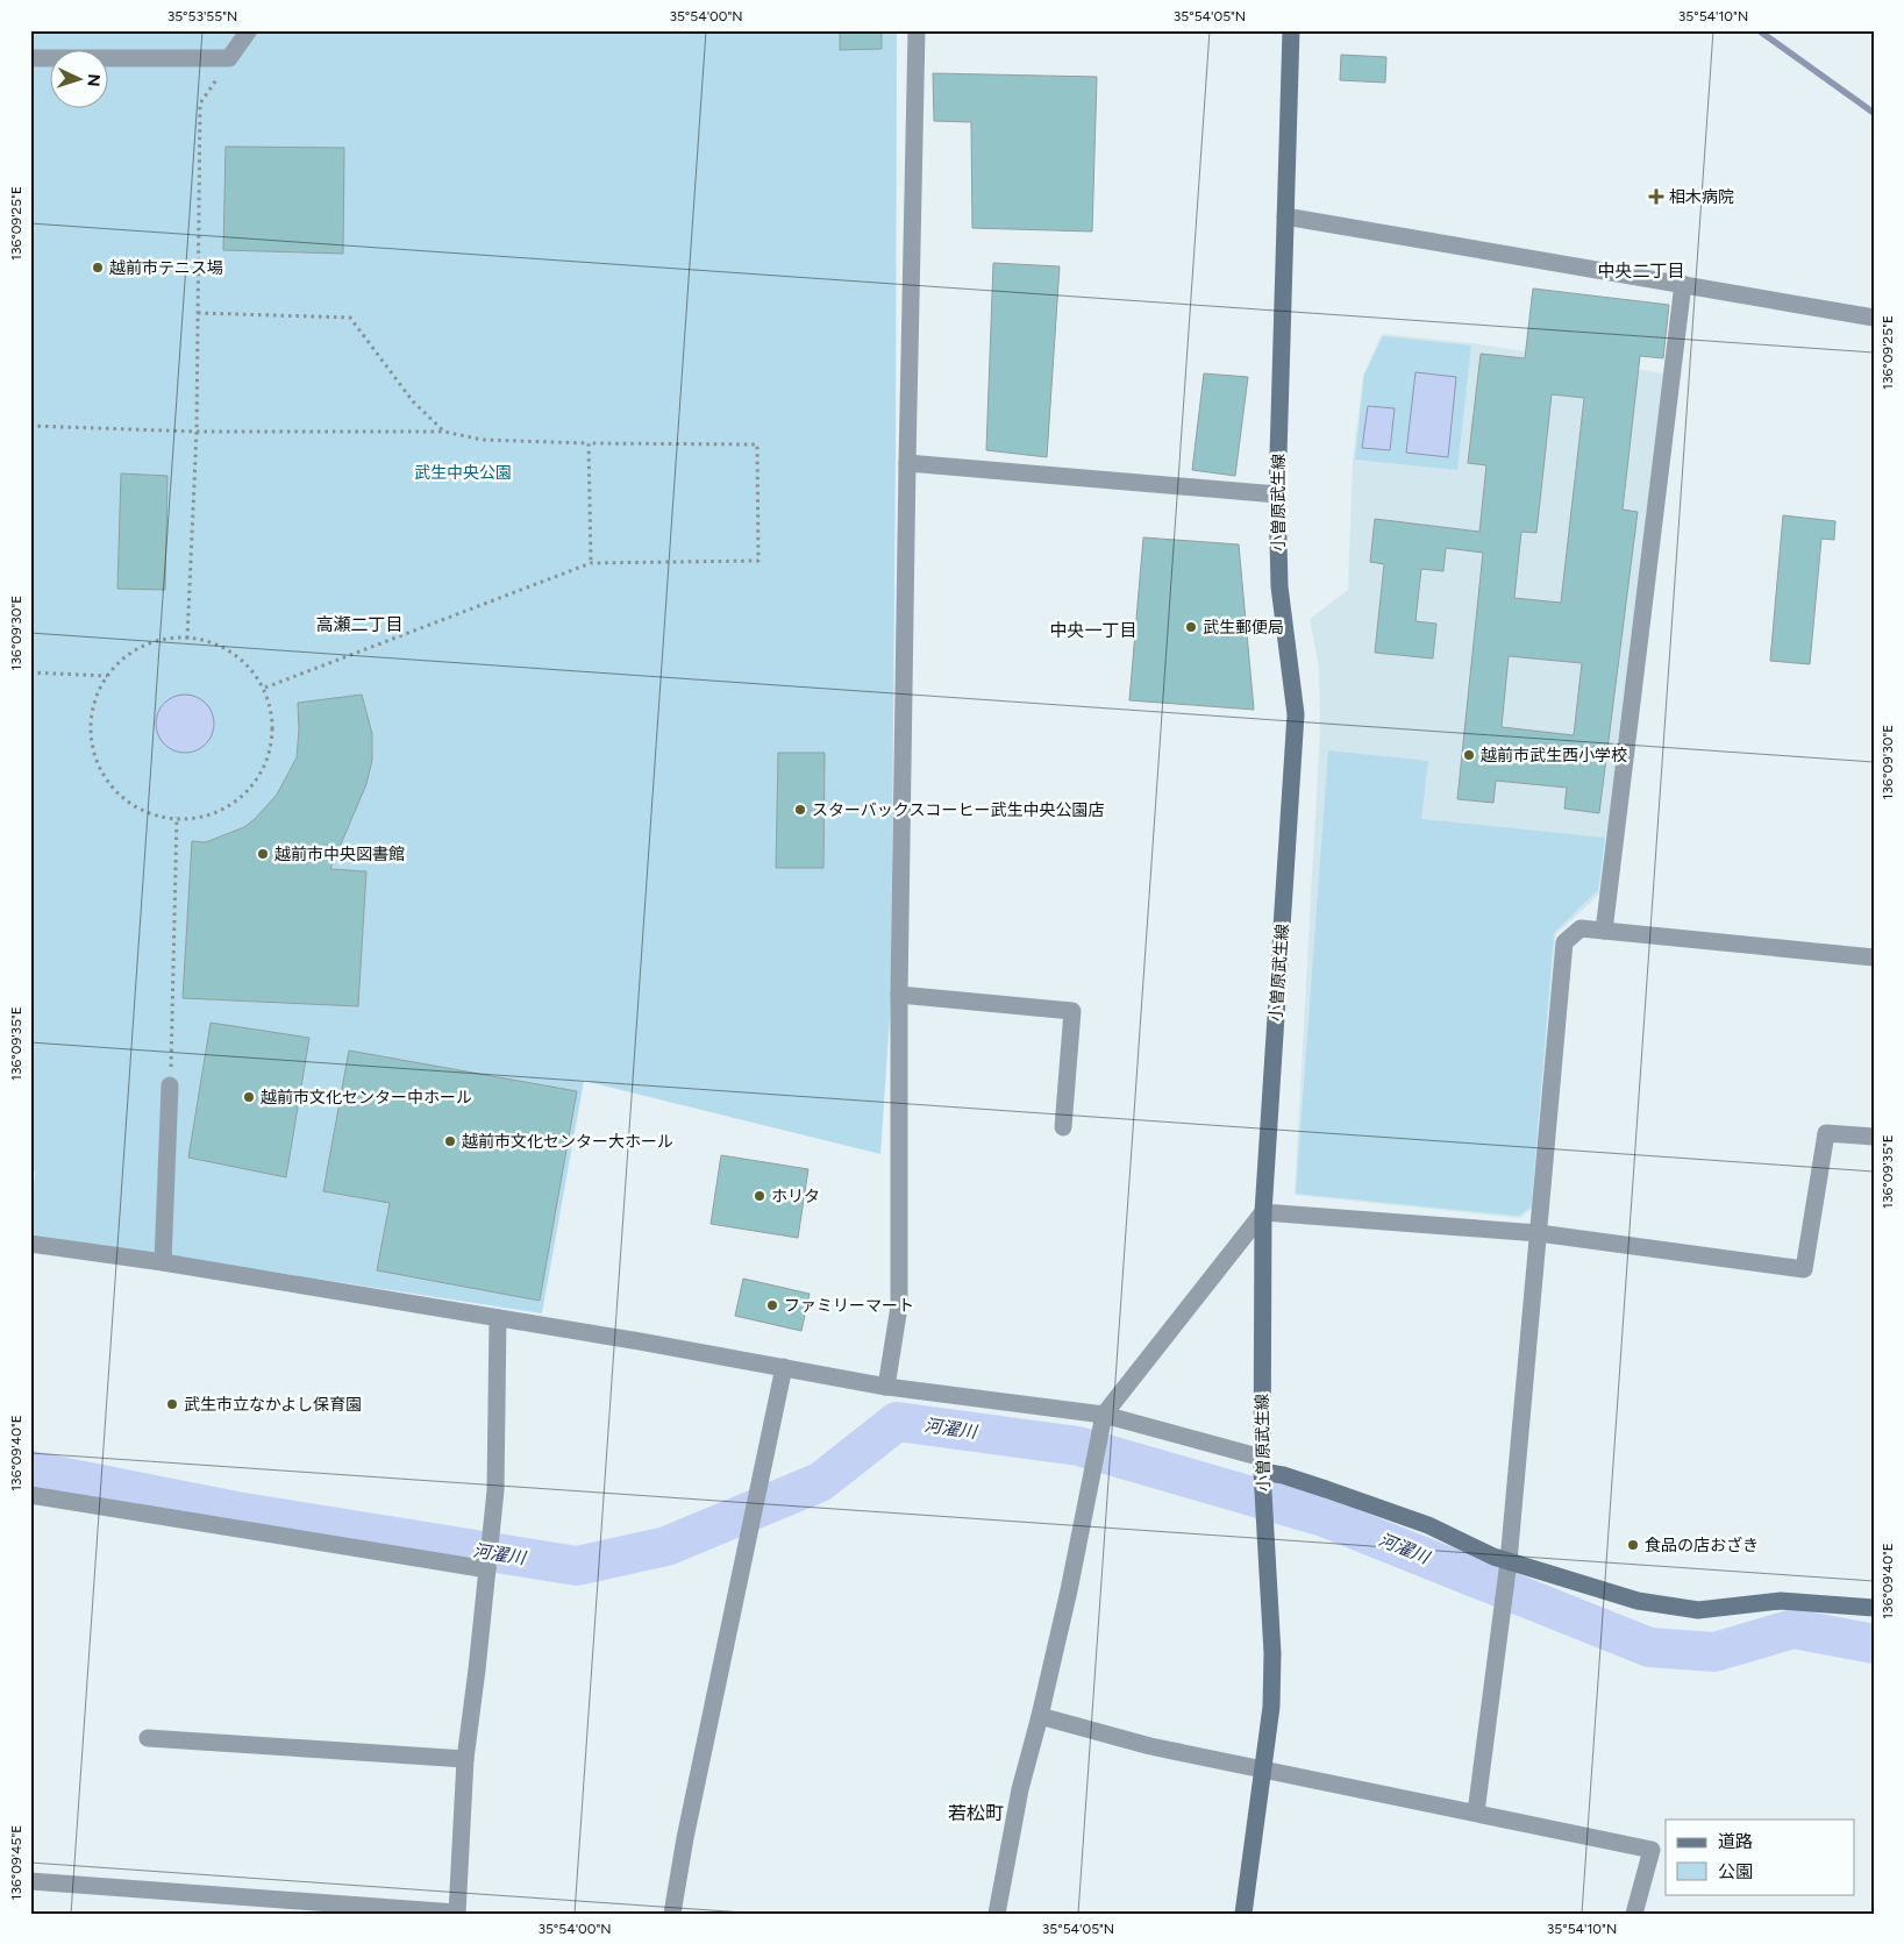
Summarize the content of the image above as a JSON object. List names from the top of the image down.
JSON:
{
  "streets": {
    "main road": ["小曽原武生線"]
  },
  "districts": [
    "中央二丁目",
    "高瀬二丁目",
    "中央一丁目",
    "若松町"
  ],
  "water": ["河濯川"],
  "parks": ["武生中央公園"],
  "places": {
    "health": ["相木病院"],
    "other": [
      "越前市テニス場",
      "武生郵便局",
      "越前市武生西小学校",
      "スターバックスコーヒー武生中央公園店",
      "越前市中央図書館",
      "越前市文化センター中ホール",
      "越前市文化センター大ホール",
      "ホリタ",
      "ファミリーマート",
      "武生市立なかよし保育園",
      "食品の店おざき"
    ]
  },
  "legend": ["道路", "公園"],
  "north": "right",
  "coordinates": [
    "35°53'55\"N",
    "35°54'00\"N",
    "35°54'05\"N",
    "35°54'10\"N",
    "136°09'25\"E",
    "136°09'30\"E",
    "136°09'35\"E",
    "136°09'40\"E",
    "136°09'45\"E"
  ]
}
